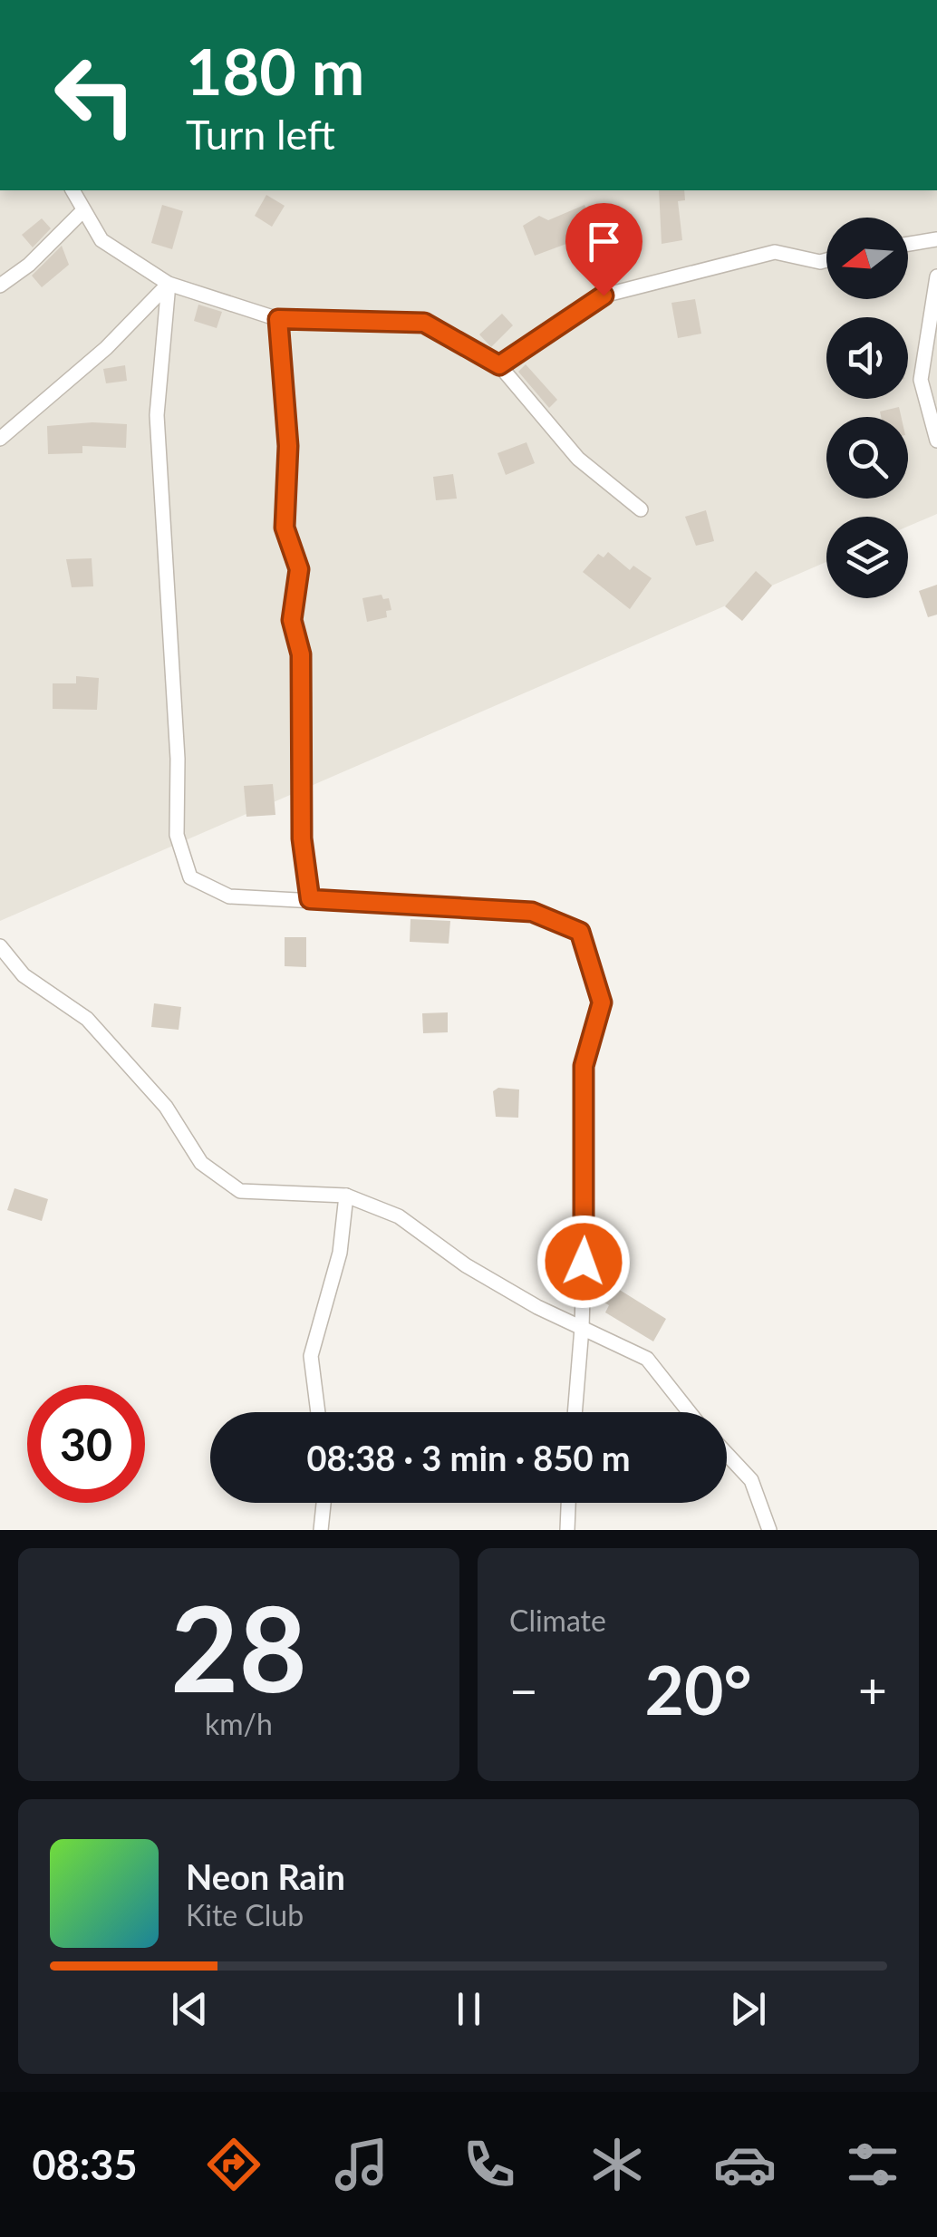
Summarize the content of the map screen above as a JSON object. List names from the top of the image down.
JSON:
{
  "north": "left",
  "page": {
    "turn": ["180 m", "Turn left"],
    "limit": "30",
    "trip": "08:38 · 3 min · 850 m",
    "tile": [
      ["28", "km/h"],
      "Climate"
    ],
    "heat": ["−", "20°", "+"],
    "song": ["Neon Rain", "Kite Club"],
    "tabs": "08:35"
  }
}
